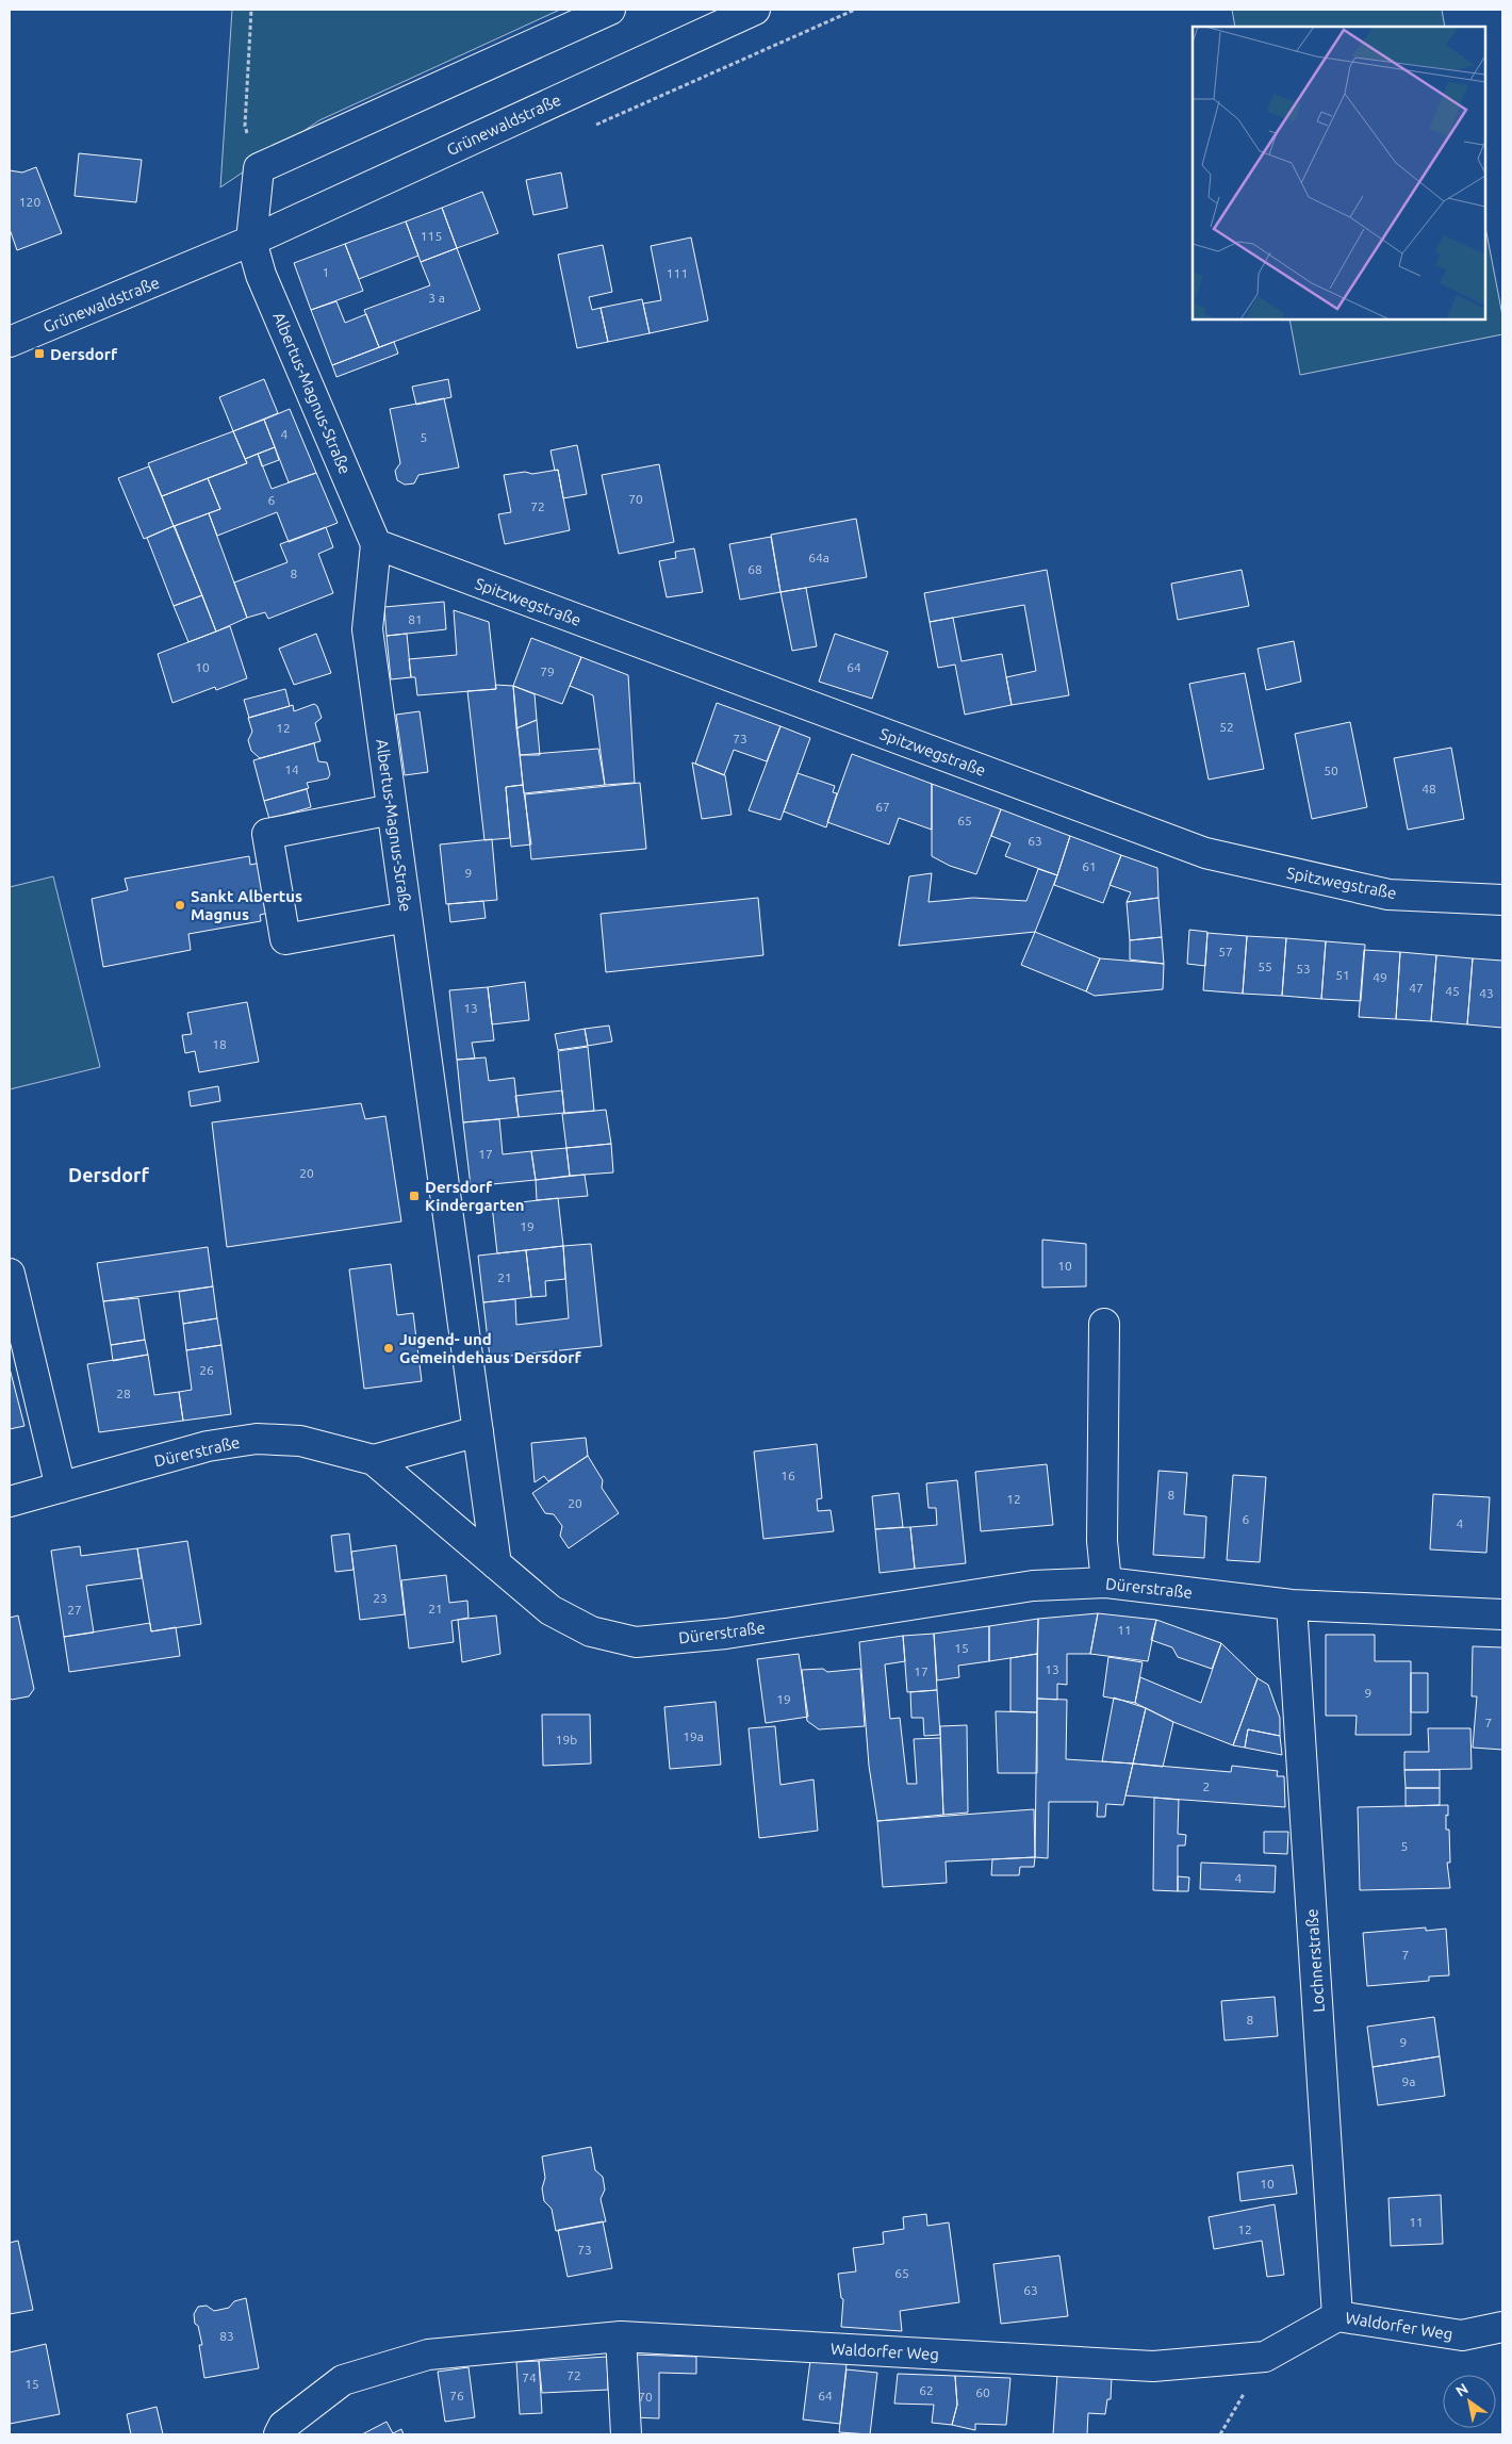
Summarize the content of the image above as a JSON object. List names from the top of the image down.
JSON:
{
  "streets": {
    "street": [
      "Grünewaldstraße",
      "Albertus-Magnus-Straße",
      "Spitzwegstraße",
      "Dürerstraße",
      "Lochnerstraße",
      "Waldorfer Weg"
    ]
  },
  "crossings": [
    ["Grünewaldstraße", "Albertus-Magnus-Straße"],
    ["Albertus-Magnus-Straße", "Spitzwegstraße"],
    ["Albertus-Magnus-Straße", "Dürerstraße"],
    ["Dürerstraße", "Lochnerstraße"],
    ["Lochnerstraße", "Waldorfer Weg"]
  ],
  "districts": ["Dersdorf"],
  "places": {
    "transit": ["Dersdorf", "Dersdorf Kindergarten"],
    "other": ["Sankt Albertus Magnus", "Jugend- und Gemeindehaus Dersdorf"]
  },
  "house_numbers": [
    "120",
    "115",
    "1",
    "111",
    "3 a",
    "4",
    "5",
    "70",
    "6",
    "72",
    "64a",
    "68",
    "8",
    "81",
    "10",
    "64",
    "79",
    "52",
    "12",
    "73",
    "14",
    "50",
    "48",
    "67",
    "65",
    "63",
    "61",
    "9",
    "57",
    "55",
    "53",
    "51",
    "49",
    "47",
    "45",
    "43",
    "13",
    "18",
    "17",
    "20",
    "19",
    "10",
    "21",
    "26",
    "28",
    "16",
    "8",
    "12",
    "20",
    "6",
    "4",
    "23",
    "21",
    "27",
    "11",
    "15",
    "13",
    "17",
    "9",
    "19",
    "7",
    "19a",
    "19b",
    "2",
    "5",
    "4",
    "7",
    "8",
    "9",
    "9a",
    "10",
    "11",
    "12",
    "73",
    "65",
    "63",
    "83",
    "72",
    "74",
    "15",
    "62",
    "60",
    "76",
    "64",
    "70"
  ],
  "north": "top left"
}
